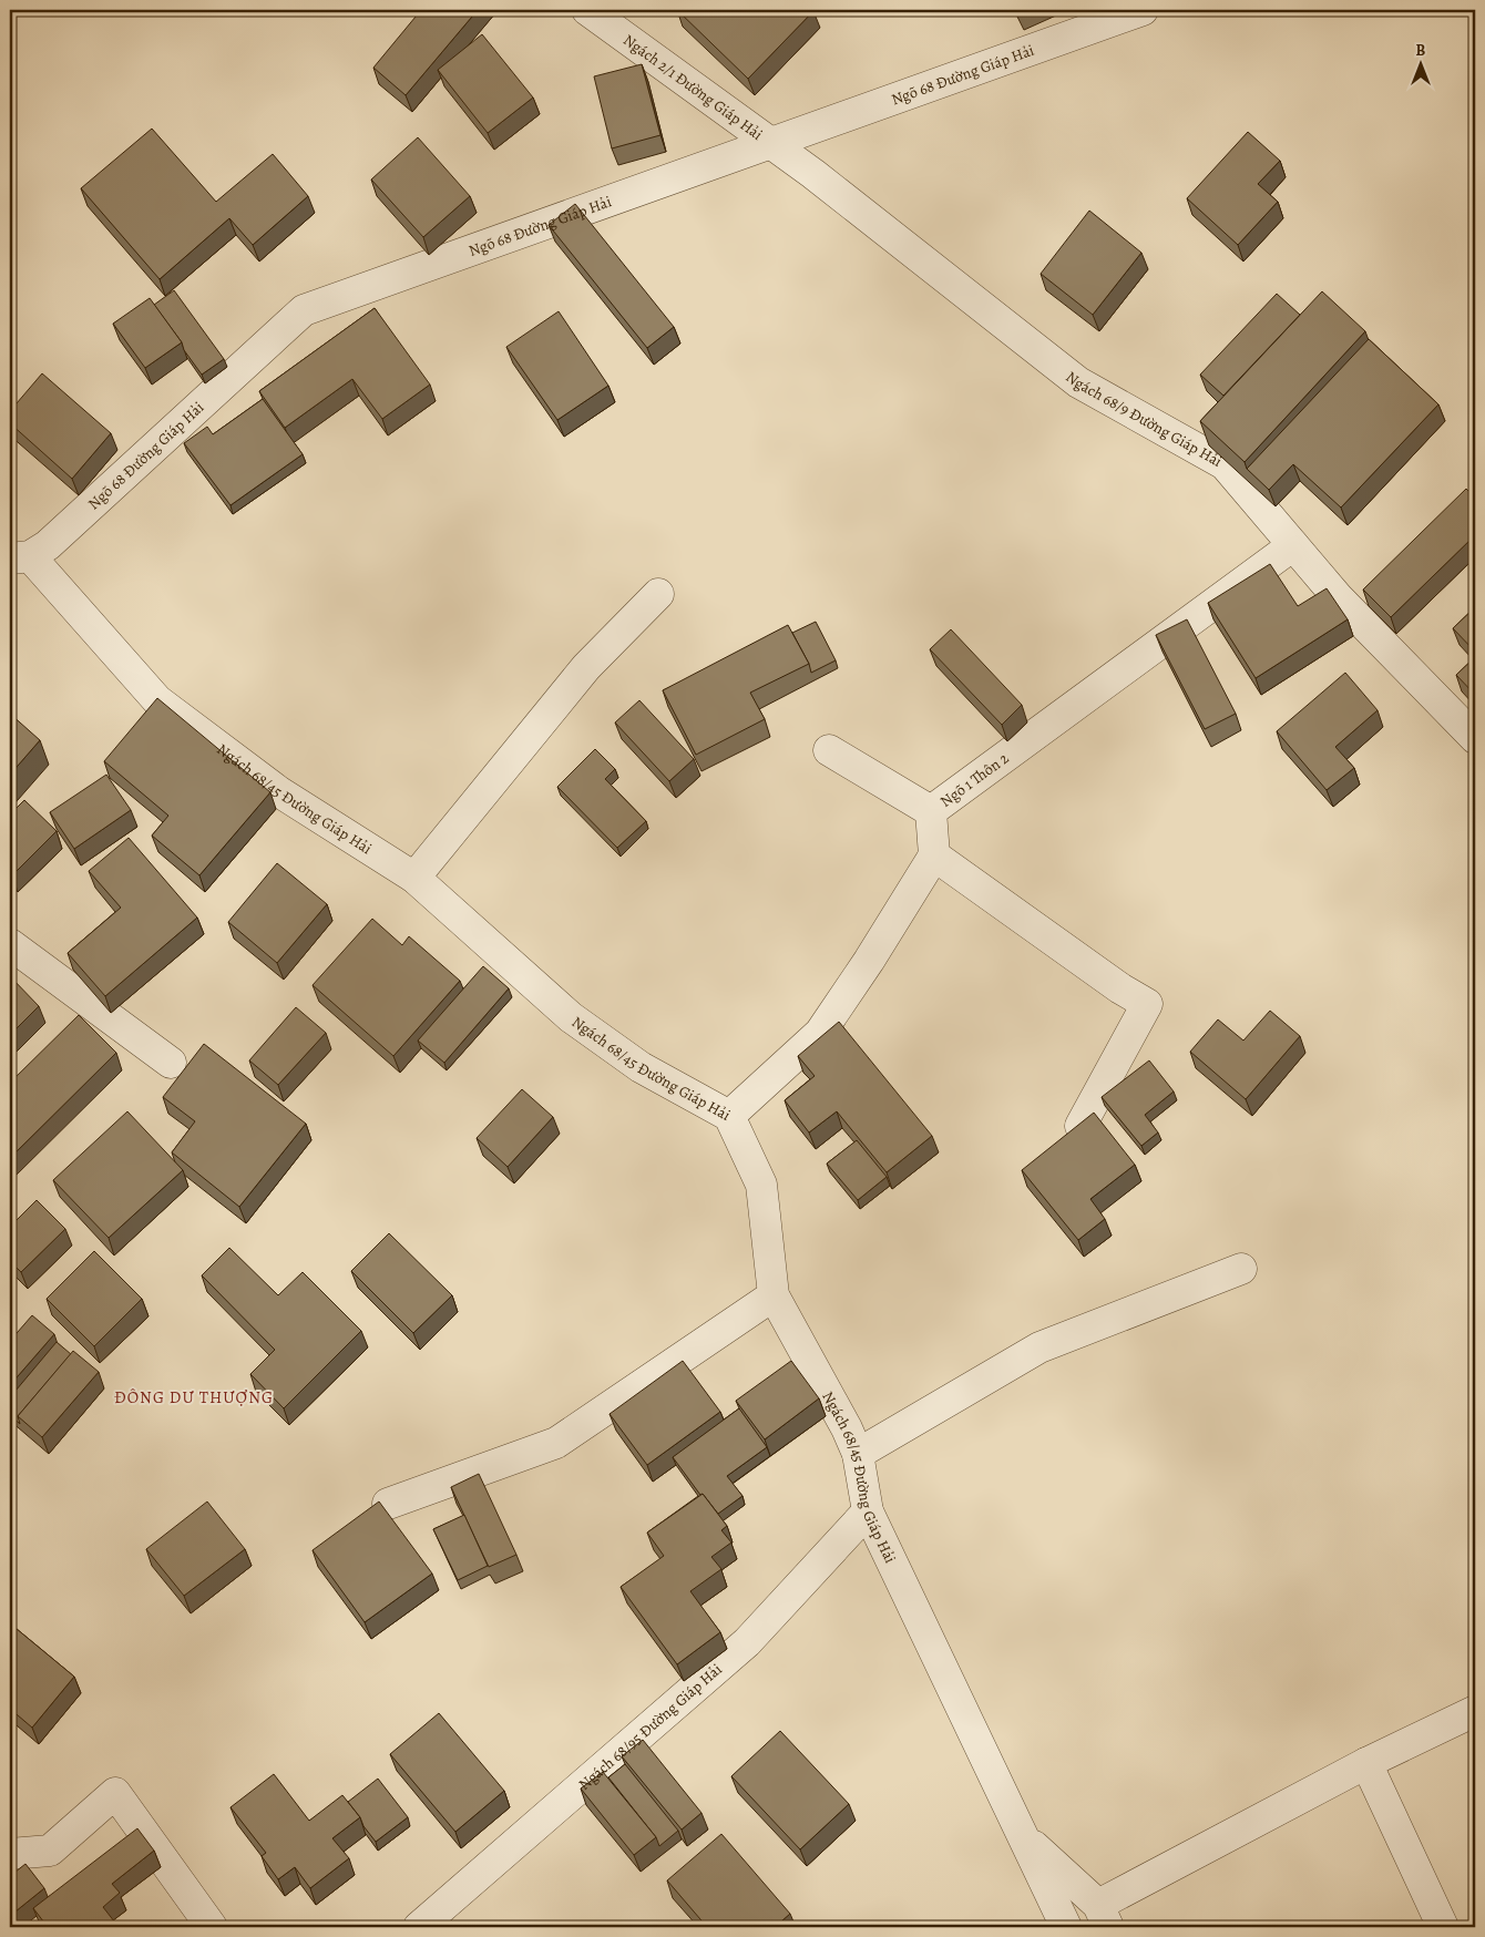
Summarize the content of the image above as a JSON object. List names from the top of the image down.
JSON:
{
  "streets": {
    "street": [
      "Ngõ 68 Đường Giáp Hải",
      "Ngách 2/1 Đường Giáp Hải",
      "Ngách 68/9 Đường Giáp Hải",
      "Ngõ 1 Thôn 2",
      "Ngách 68/45 Đường Giáp Hải",
      "Ngách 68/95 Đường Giáp Hải"
    ]
  },
  "crossings": [
    ["Ngõ 68 Đường Giáp Hải", "Ngách 2/1 Đường Giáp Hải"],
    ["Ngõ 68 Đường Giáp Hải", "Ngách 68/9 Đường Giáp Hải"],
    ["Ngõ 68 Đường Giáp Hải", "Ngách 68/45 Đường Giáp Hải"],
    ["Ngách 2/1 Đường Giáp Hải", "Ngách 68/9 Đường Giáp Hải"],
    ["Ngách 68/9 Đường Giáp Hải", "Ngõ 1 Thôn 2"],
    ["Ngách 68/45 Đường Giáp Hải", "Ngách 68/95 Đường Giáp Hải"]
  ],
  "districts": ["ĐÔNG DƯ THƯỢNG"],
  "north": "top"
}
